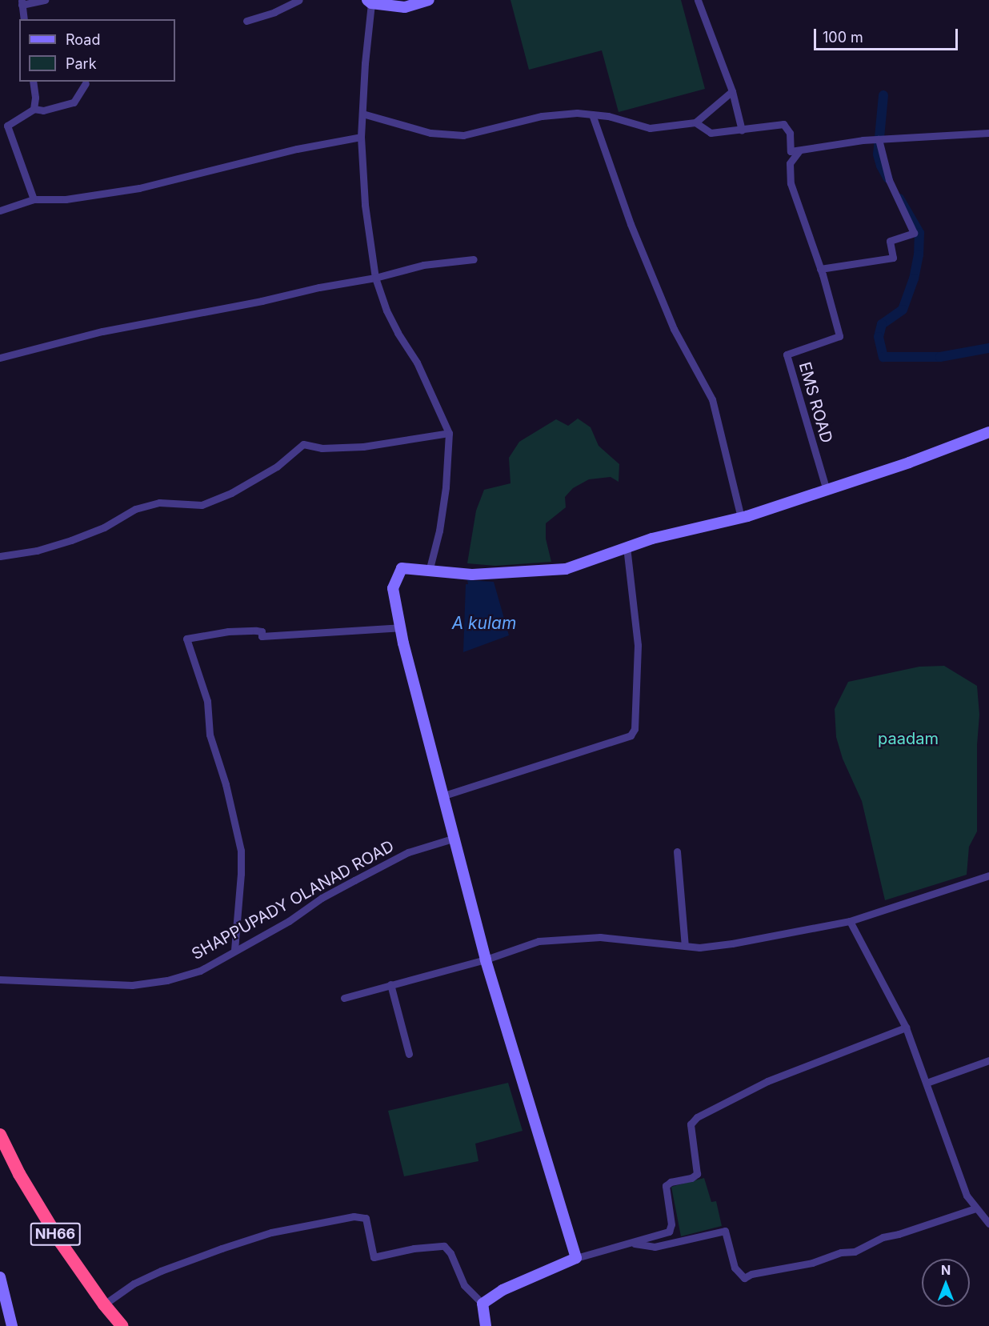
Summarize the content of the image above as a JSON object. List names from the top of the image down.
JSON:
{
  "streets": {
    "highway": ["NH66"],
    "street": ["EMS ROAD", "SHAPPUPADY OLANAD ROAD"]
  },
  "water": ["A kulam"],
  "parks": ["paadam"],
  "legend": ["Road", "Park"],
  "scale_bar": "100 m",
  "north": "top"
}
